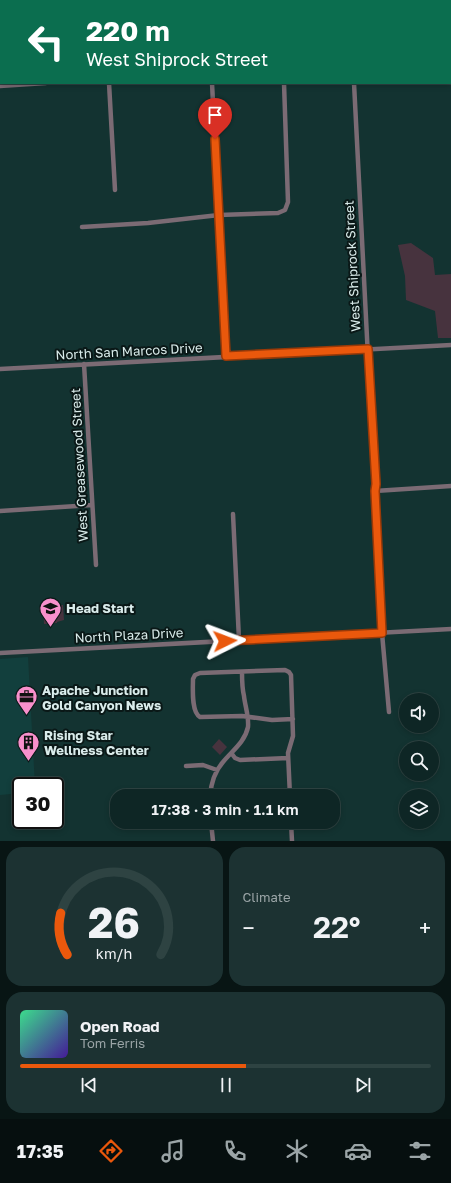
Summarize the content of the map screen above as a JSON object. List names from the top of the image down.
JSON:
{
  "streets": {
    "street": [
      "West Shiprock Street",
      "North San Marcos Drive",
      "West Greasewood Street",
      "North Plaza Drive"
    ]
  },
  "crossings": [
    ["West Shiprock Street", "North San Marcos Drive"],
    ["West Shiprock Street", "North Plaza Drive"],
    ["North San Marcos Drive", "West Greasewood Street"]
  ],
  "places": {
    "school or university": ["Head Start"],
    "office": ["Apache Junction Gold Canyon News"],
    "building": ["Rising Star Wellness Center"]
  },
  "page": {
    "turn": ["220 m", "West Shiprock Street"],
    "limit": "30",
    "trip": "17:38 · 3 min · 1.1 km",
    "tile": "Climate",
    "heat": ["−", "22°", "+"],
    "song": ["Open Road", "Tom Ferris"],
    "tabs": "17:35",
    "gauge": ["26", "km/h"]
  }
}
